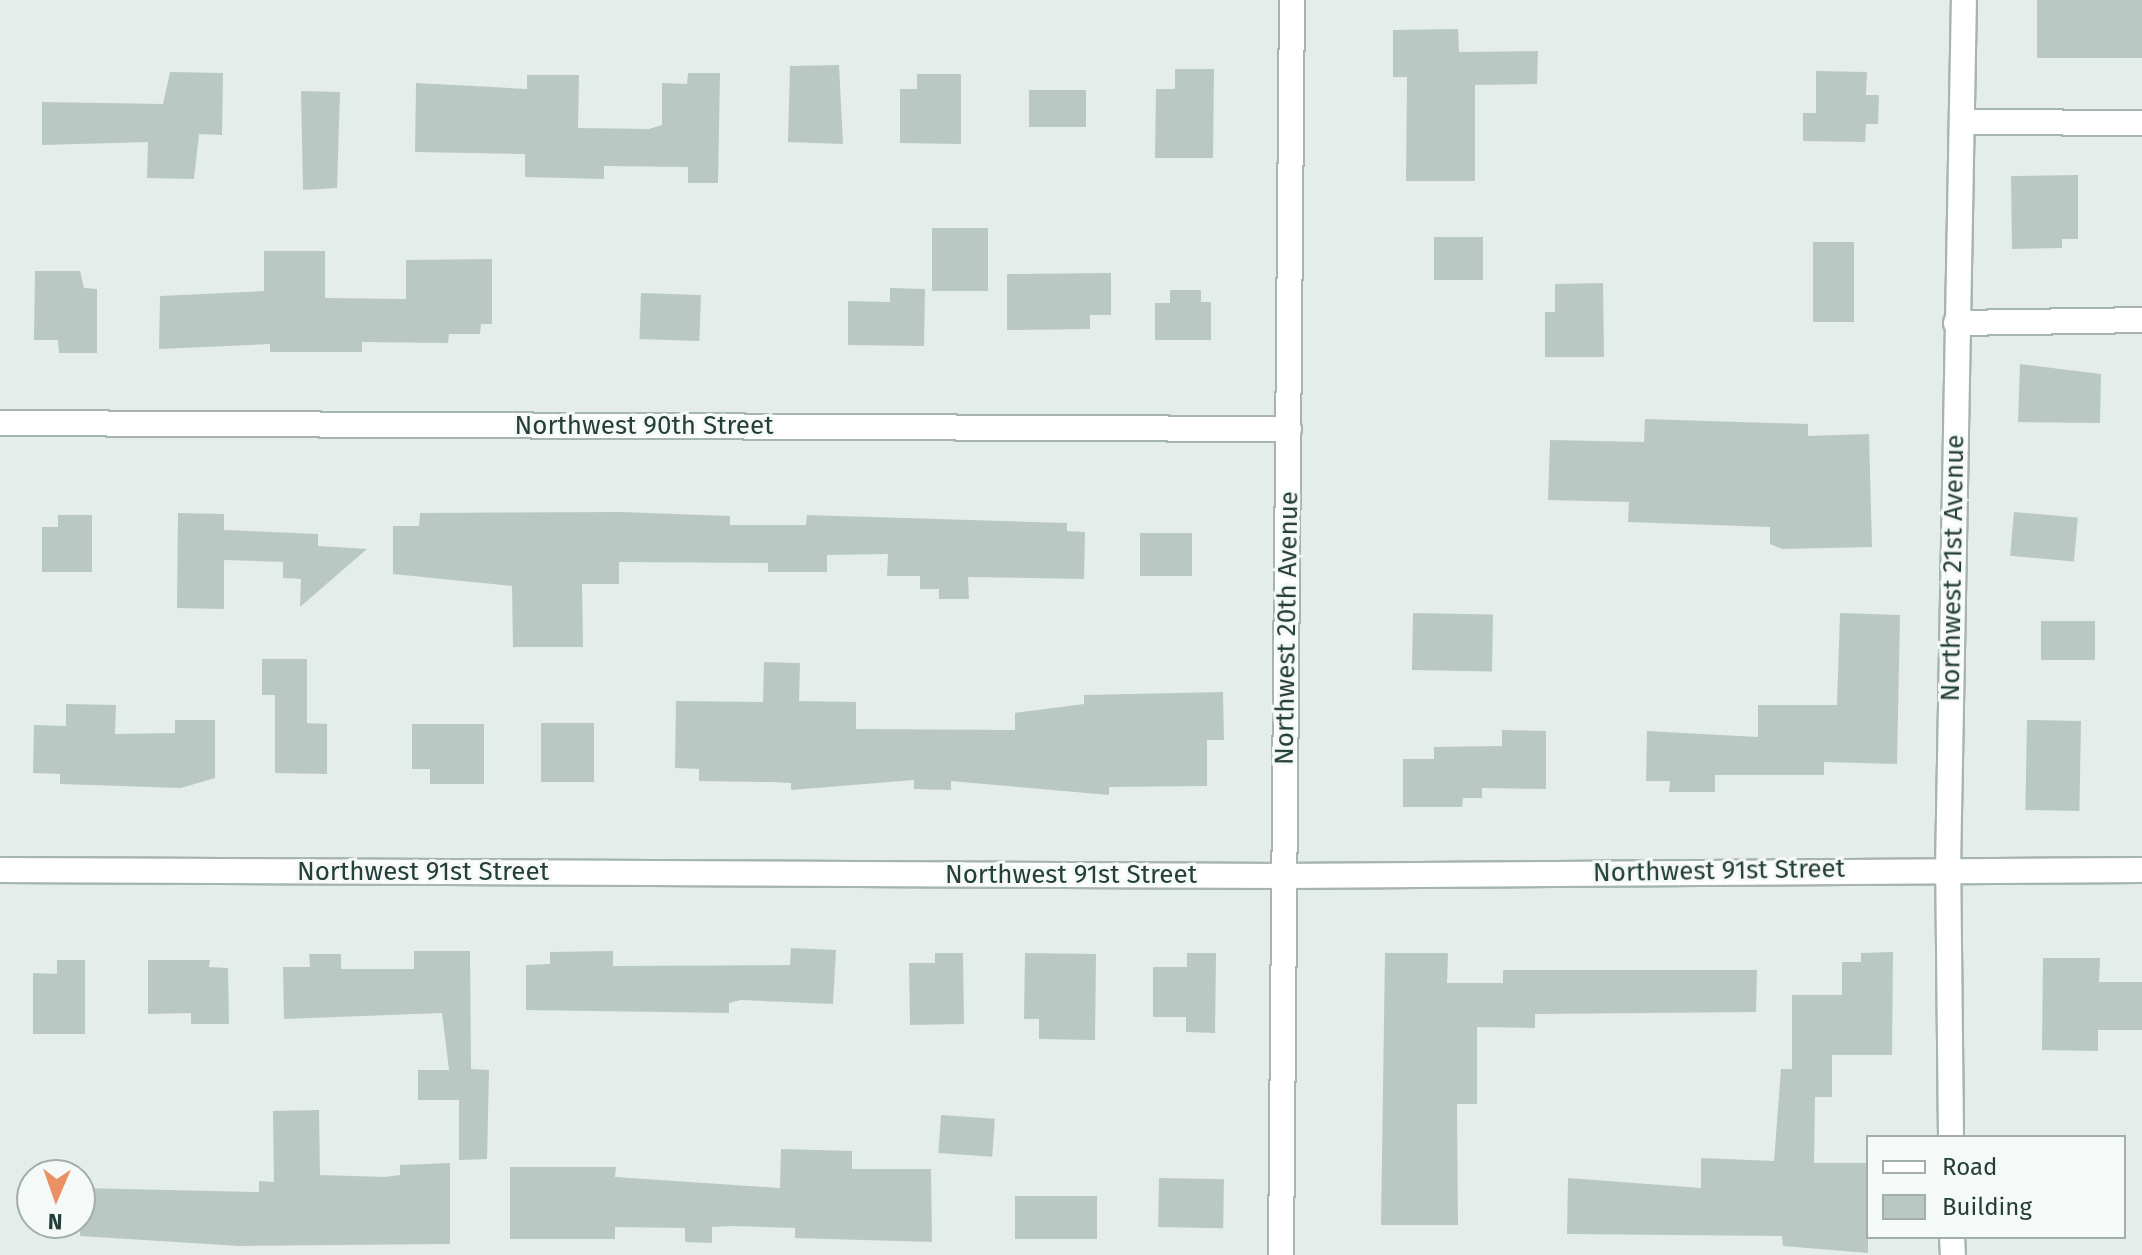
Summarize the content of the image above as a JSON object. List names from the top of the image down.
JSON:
{
  "streets": {
    "street": [
      "Northwest 90th Street",
      "Northwest 21st Avenue",
      "Northwest 20th Avenue",
      "Northwest 91st Street"
    ]
  },
  "crossings": [
    ["Northwest 90th Street", "Northwest 20th Avenue"],
    ["Northwest 21st Avenue", "Northwest 91st Street"],
    ["Northwest 20th Avenue", "Northwest 91st Street"]
  ],
  "legend": ["Road", "Building"],
  "north": "bottom"
}
